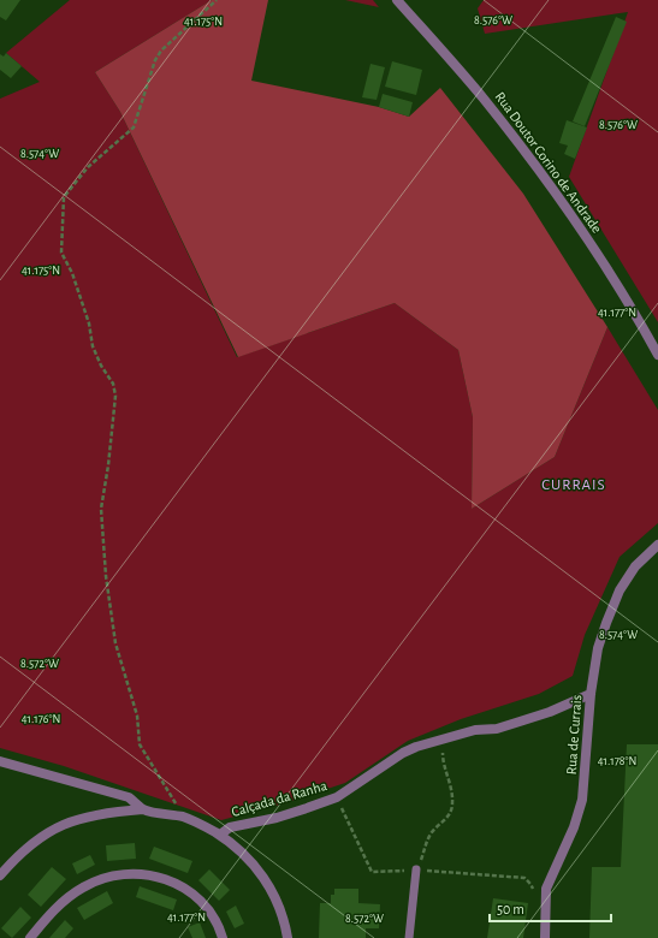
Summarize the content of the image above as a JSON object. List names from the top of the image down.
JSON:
{
  "streets": {
    "street": ["Rua Doutor Corino de Andrade", "Rua de Currais", "Calçada da Ranha"]
  },
  "crossings": [
    ["Rua de Currais", "Calçada da Ranha"]
  ],
  "districts": ["CURRAIS"],
  "scale_bar": "50 m",
  "coordinates": [
    "8.576°W",
    "41.175°N",
    "8.574°W",
    "41.177°N",
    "8.572°W",
    "41.176°N",
    "41.178°N"
  ]
}
